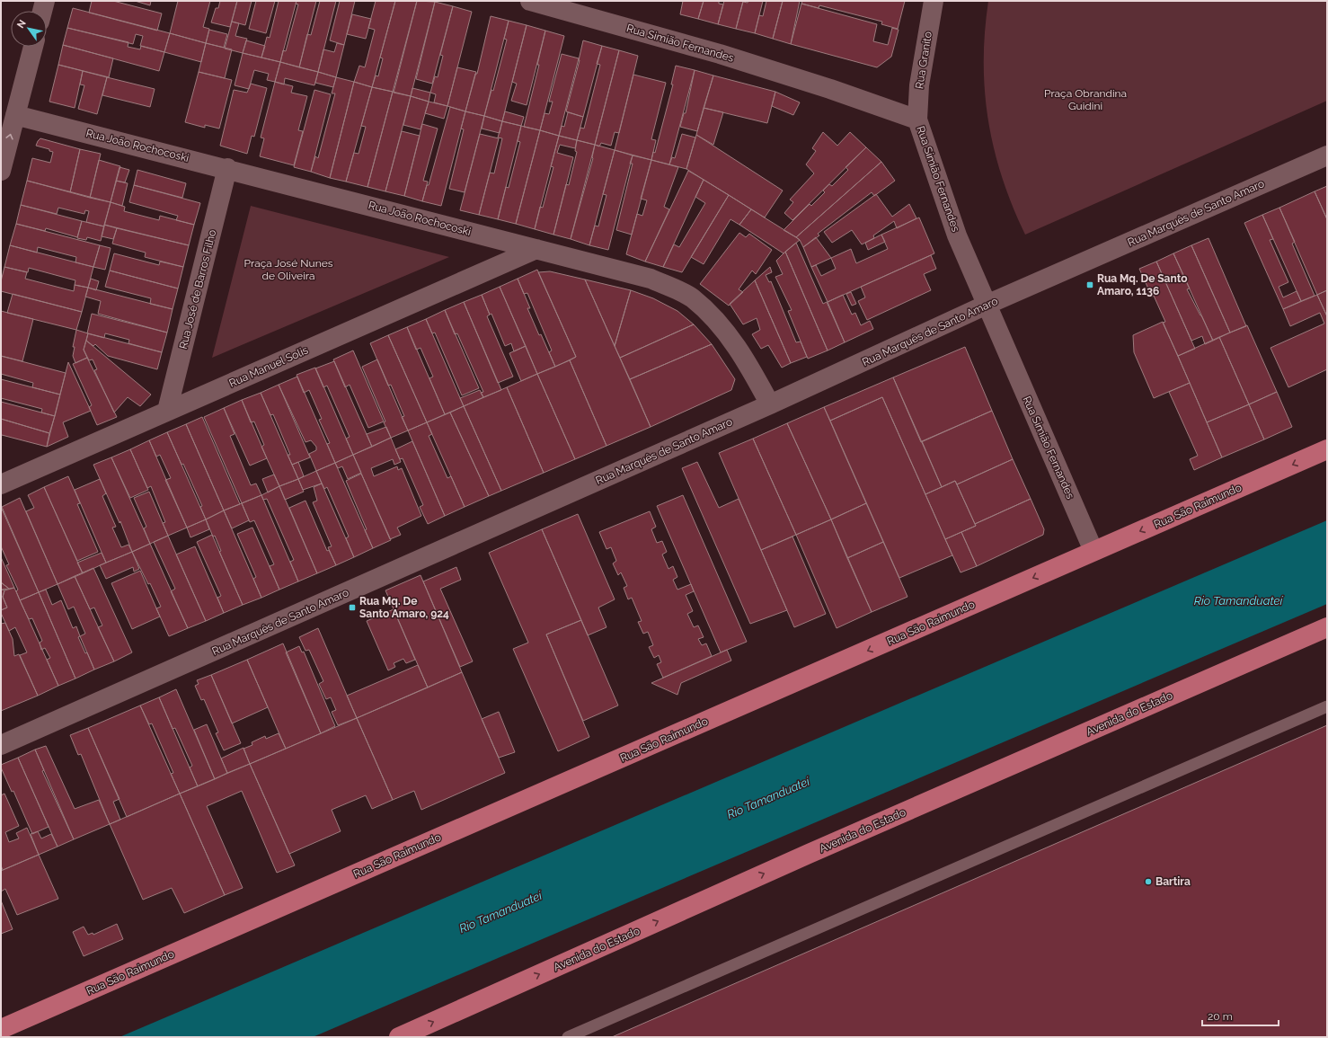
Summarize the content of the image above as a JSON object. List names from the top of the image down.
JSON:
{
  "streets": {
    "highway": ["Rua São Raimundo", "Avenida do Estado"],
    "street": [
      "Rua Simião Fernandes",
      "Rua Granito",
      "Rua João Rochocoski",
      "Rua Marquês de Santo Amaro",
      "Rua José de Barros Filho",
      "Rua Manuel Solis"
    ]
  },
  "crossings": [
    ["Rua Simião Fernandes", "Rua Granito"],
    ["Rua Simião Fernandes", "Rua Marquês de Santo Amaro"],
    ["Rua Simião Fernandes", "Rua São Raimundo"],
    ["Rua João Rochocoski", "Rua Marquês de Santo Amaro"],
    ["Rua João Rochocoski", "Rua José de Barros Filho"],
    ["Rua João Rochocoski", "Rua Manuel Solis"],
    ["Rua José de Barros Filho", "Rua Manuel Solis"]
  ],
  "one_way": ["Rua São Raimundo", "Avenida do Estado"],
  "water": ["Rio Tamanduateí"],
  "parks": ["Praça Obrandina Guidini", "Praça José Nunes de Oliveira"],
  "places": {
    "transit": ["Rua Mq. De Santo Amaro, 1136", "Rua Mq. De Santo Amaro, 924"],
    "other": ["Bartira"]
  },
  "scale_bar": "20 m",
  "north": "top left"
}
